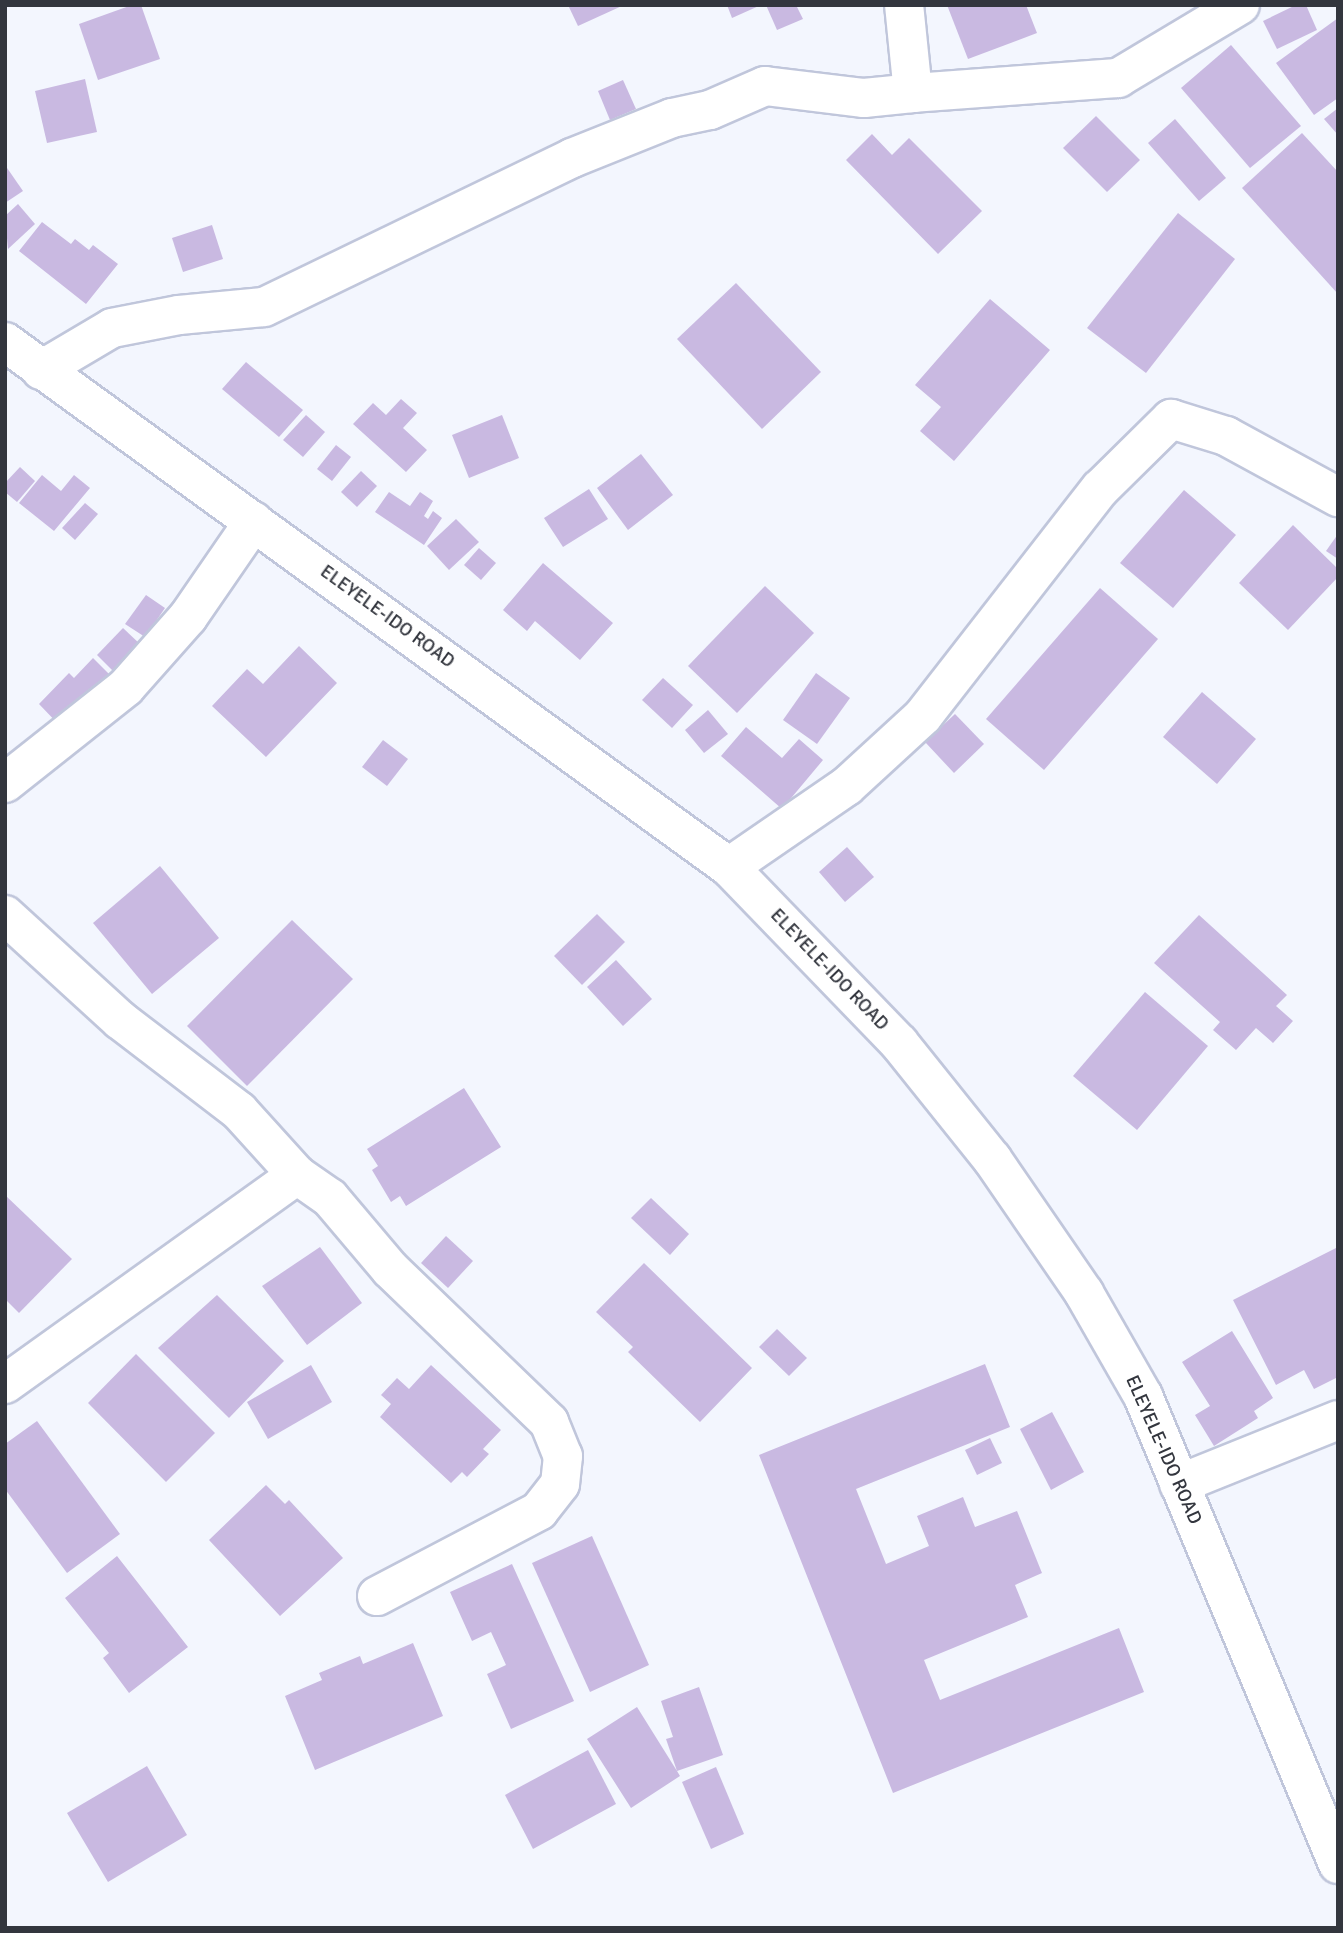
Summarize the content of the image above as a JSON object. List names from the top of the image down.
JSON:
{
  "streets": {
    "street": ["ELEYELE-IDO ROAD"]
  }
}
